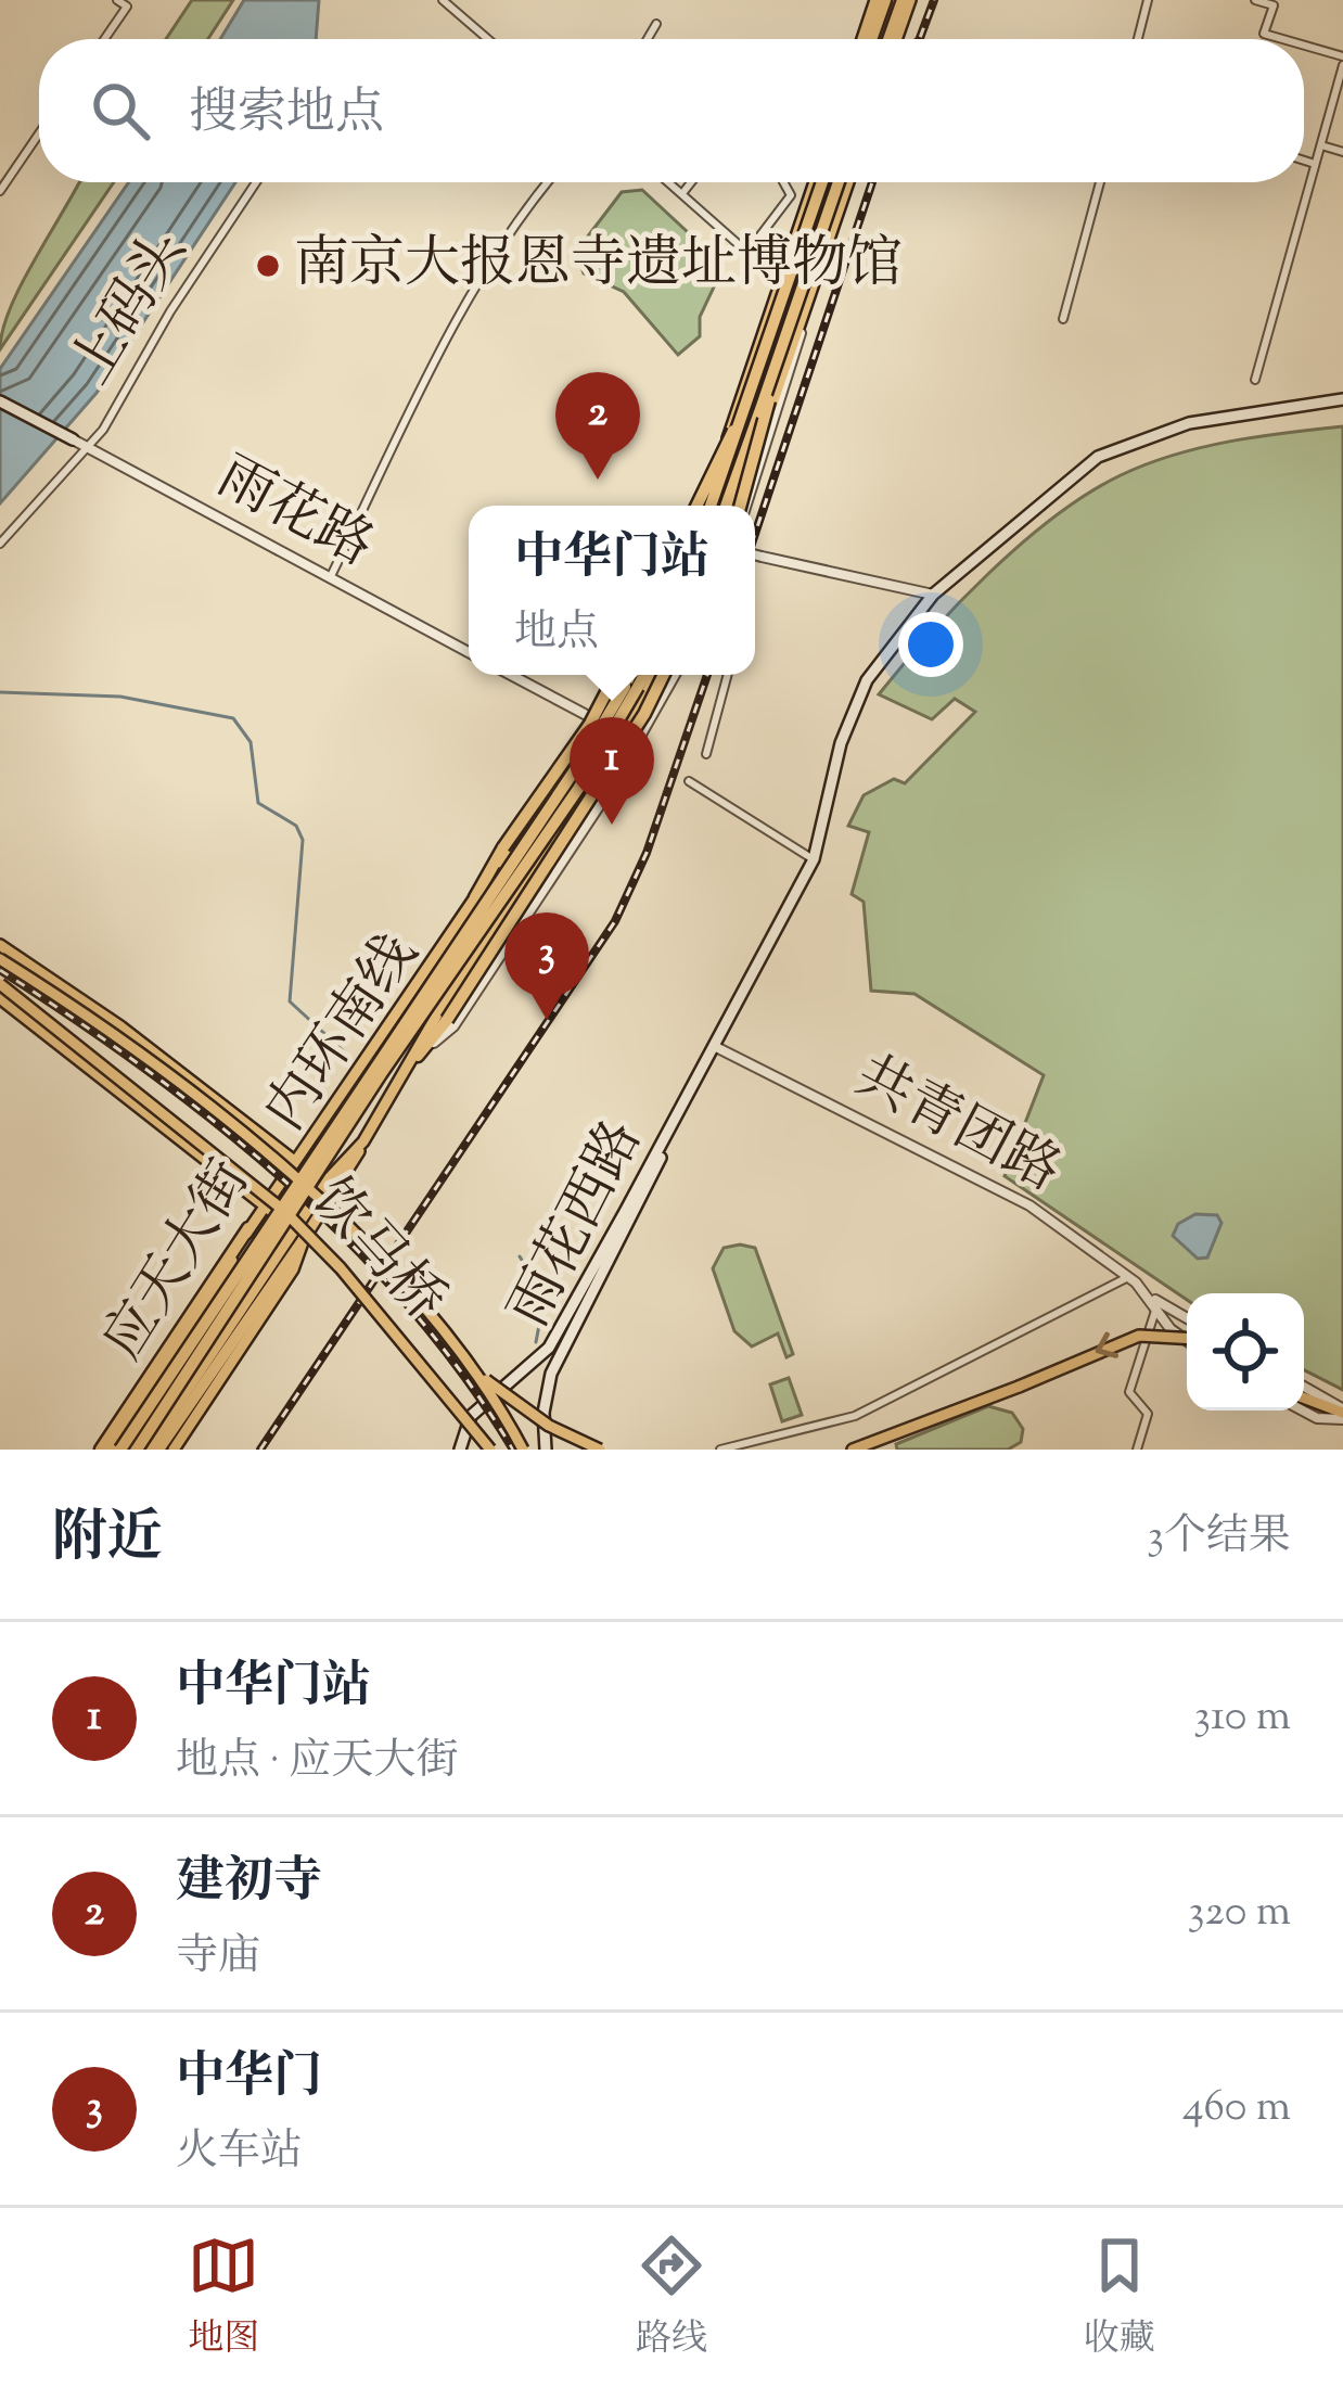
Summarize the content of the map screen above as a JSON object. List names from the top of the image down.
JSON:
{
  "streets": {
    "highway": ["内环南线"],
    "main road": ["雨花西路", "饮马桥", "应天大街"],
    "street": ["上码头", "雨花路", "共青团路"]
  },
  "crossings": [
    ["上码头", "雨花路"],
    ["共青团路", "雨花西路"]
  ],
  "places": ["南京大报恩寺遗址博物馆"],
  "page": {
    "search": "搜索地点",
    "pins": ["2", "1", "3"],
    "popup": ["中华门站", "地点"],
    "heading": ["附近", "3个结果"],
    "list": [
      {
        "mark": "1",
        "name": "中华门站",
        "note": "地点 · 应天大街",
        "value": "310 m"
      },
      {
        "mark": "2",
        "name": "建初寺",
        "note": "寺庙",
        "value": "320 m"
      },
      {
        "mark": "3",
        "name": "中华门",
        "note": "火车站",
        "value": "460 m"
      }
    ],
    "nav": ["地图", "路线", "收藏"]
  }
}
